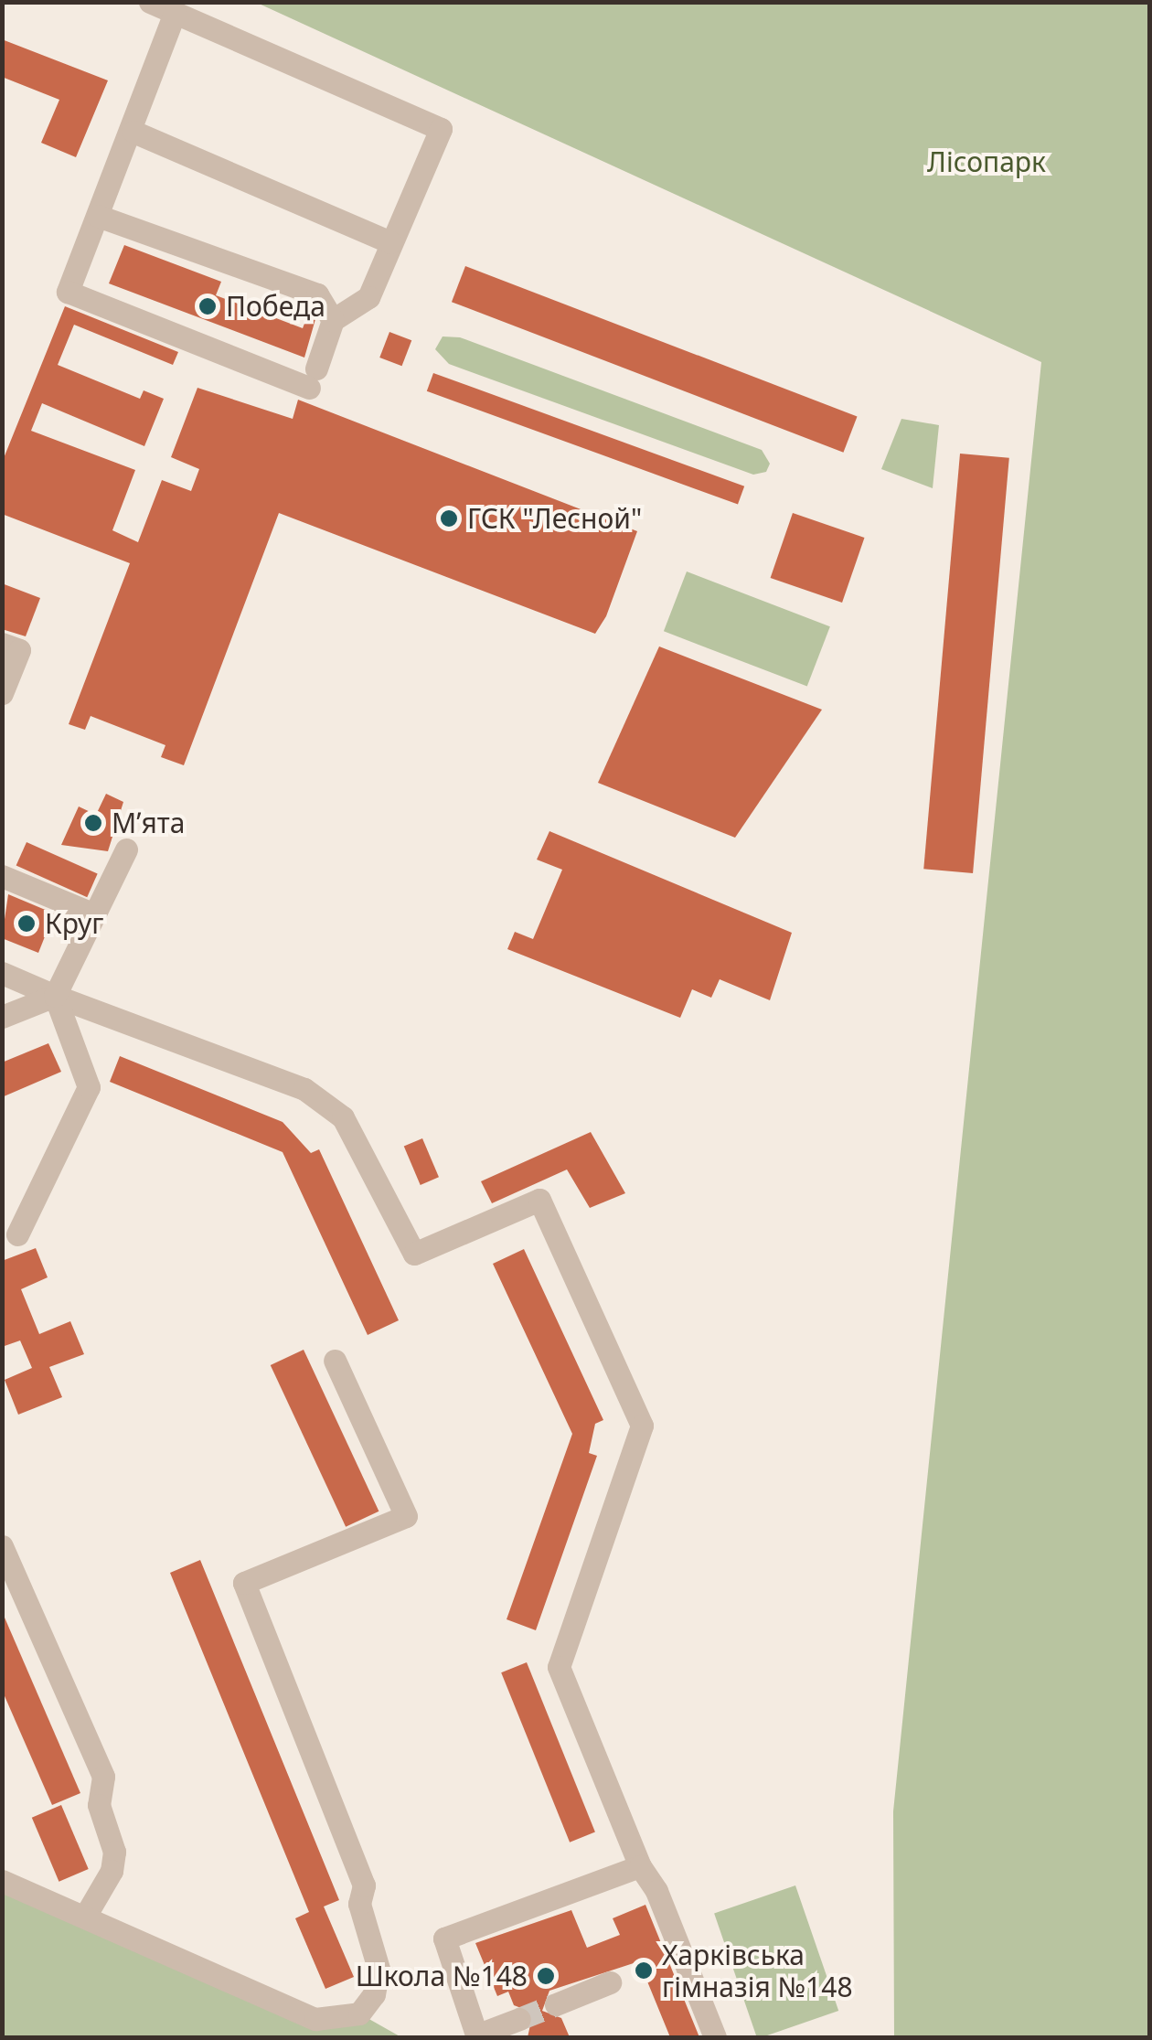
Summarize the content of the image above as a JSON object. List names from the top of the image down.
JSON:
{
  "parks": ["Лісопарк"],
  "places": [
    "Победа",
    "ГСК \"Лесной\"",
    "Мʼята",
    "Круг",
    "Харківська гімназія №148",
    "Школа №148"
  ]
}
